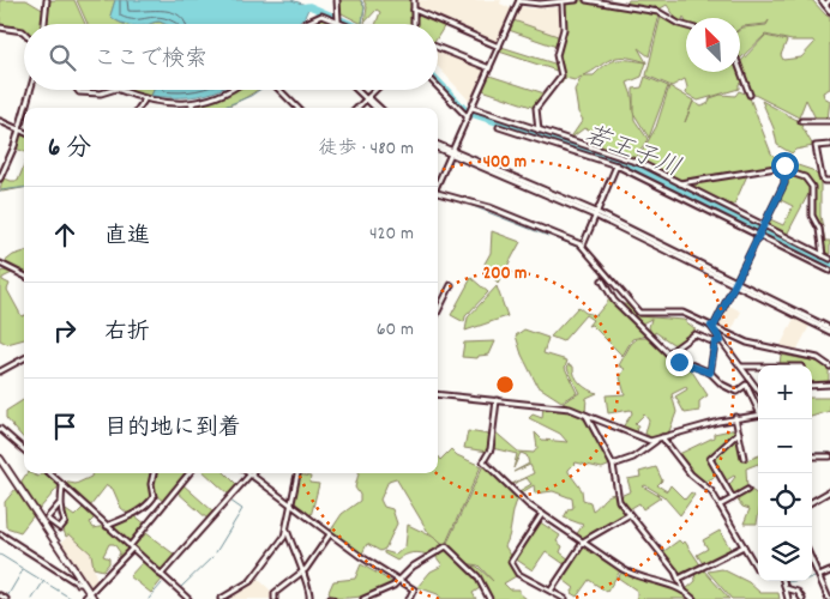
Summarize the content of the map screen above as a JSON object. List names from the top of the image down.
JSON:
{
  "water": ["若王子川"],
  "north": "top left",
  "page": {
    "search": "ここで検索",
    "heading": ["6 分", "徒歩 · 480 m"],
    "list": [
      ["直進", "420 m"],
      ["右折", "60 m"],
      "目的地に到着"
    ],
    "map_buttons": ["+", "−"]
  },
  "rings": ["400 m", "200 m"]
}
